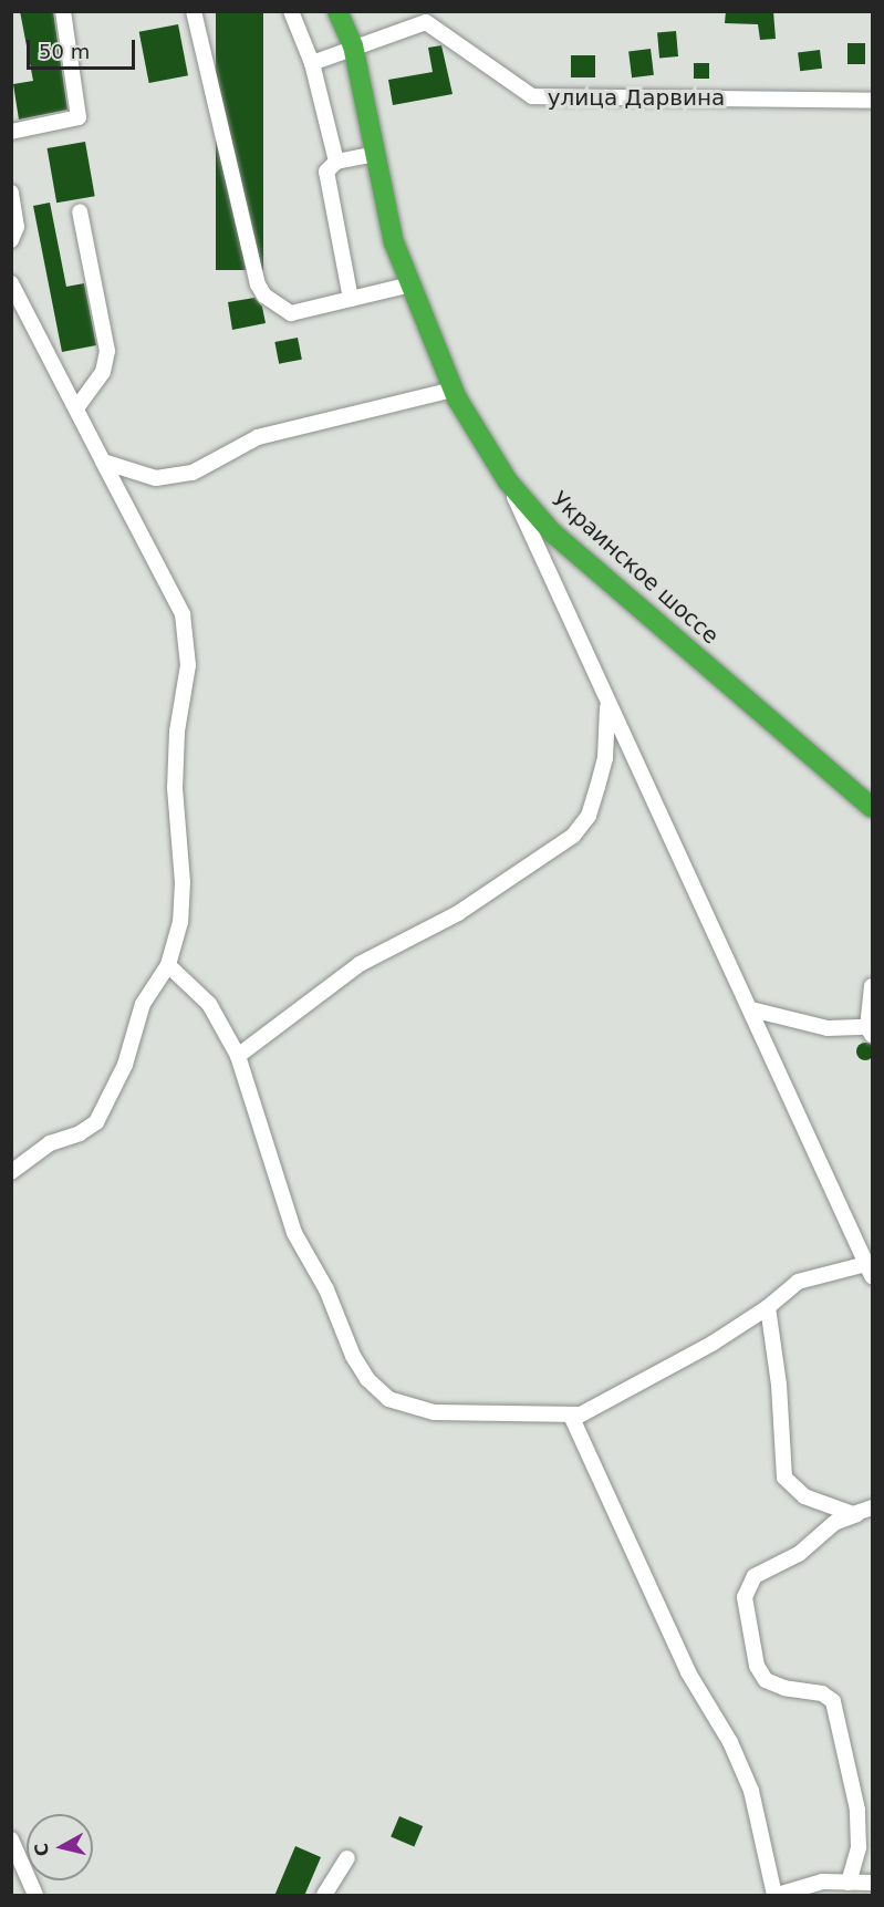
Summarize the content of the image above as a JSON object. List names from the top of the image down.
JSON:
{
  "streets": {
    "highway": ["Украинское шоссе"],
    "street": ["улица Дарвина"]
  },
  "crossings": [
    ["улица Дарвина", "Украинское шоссе"]
  ],
  "scale_bar": "50 m",
  "north": "left"
}
